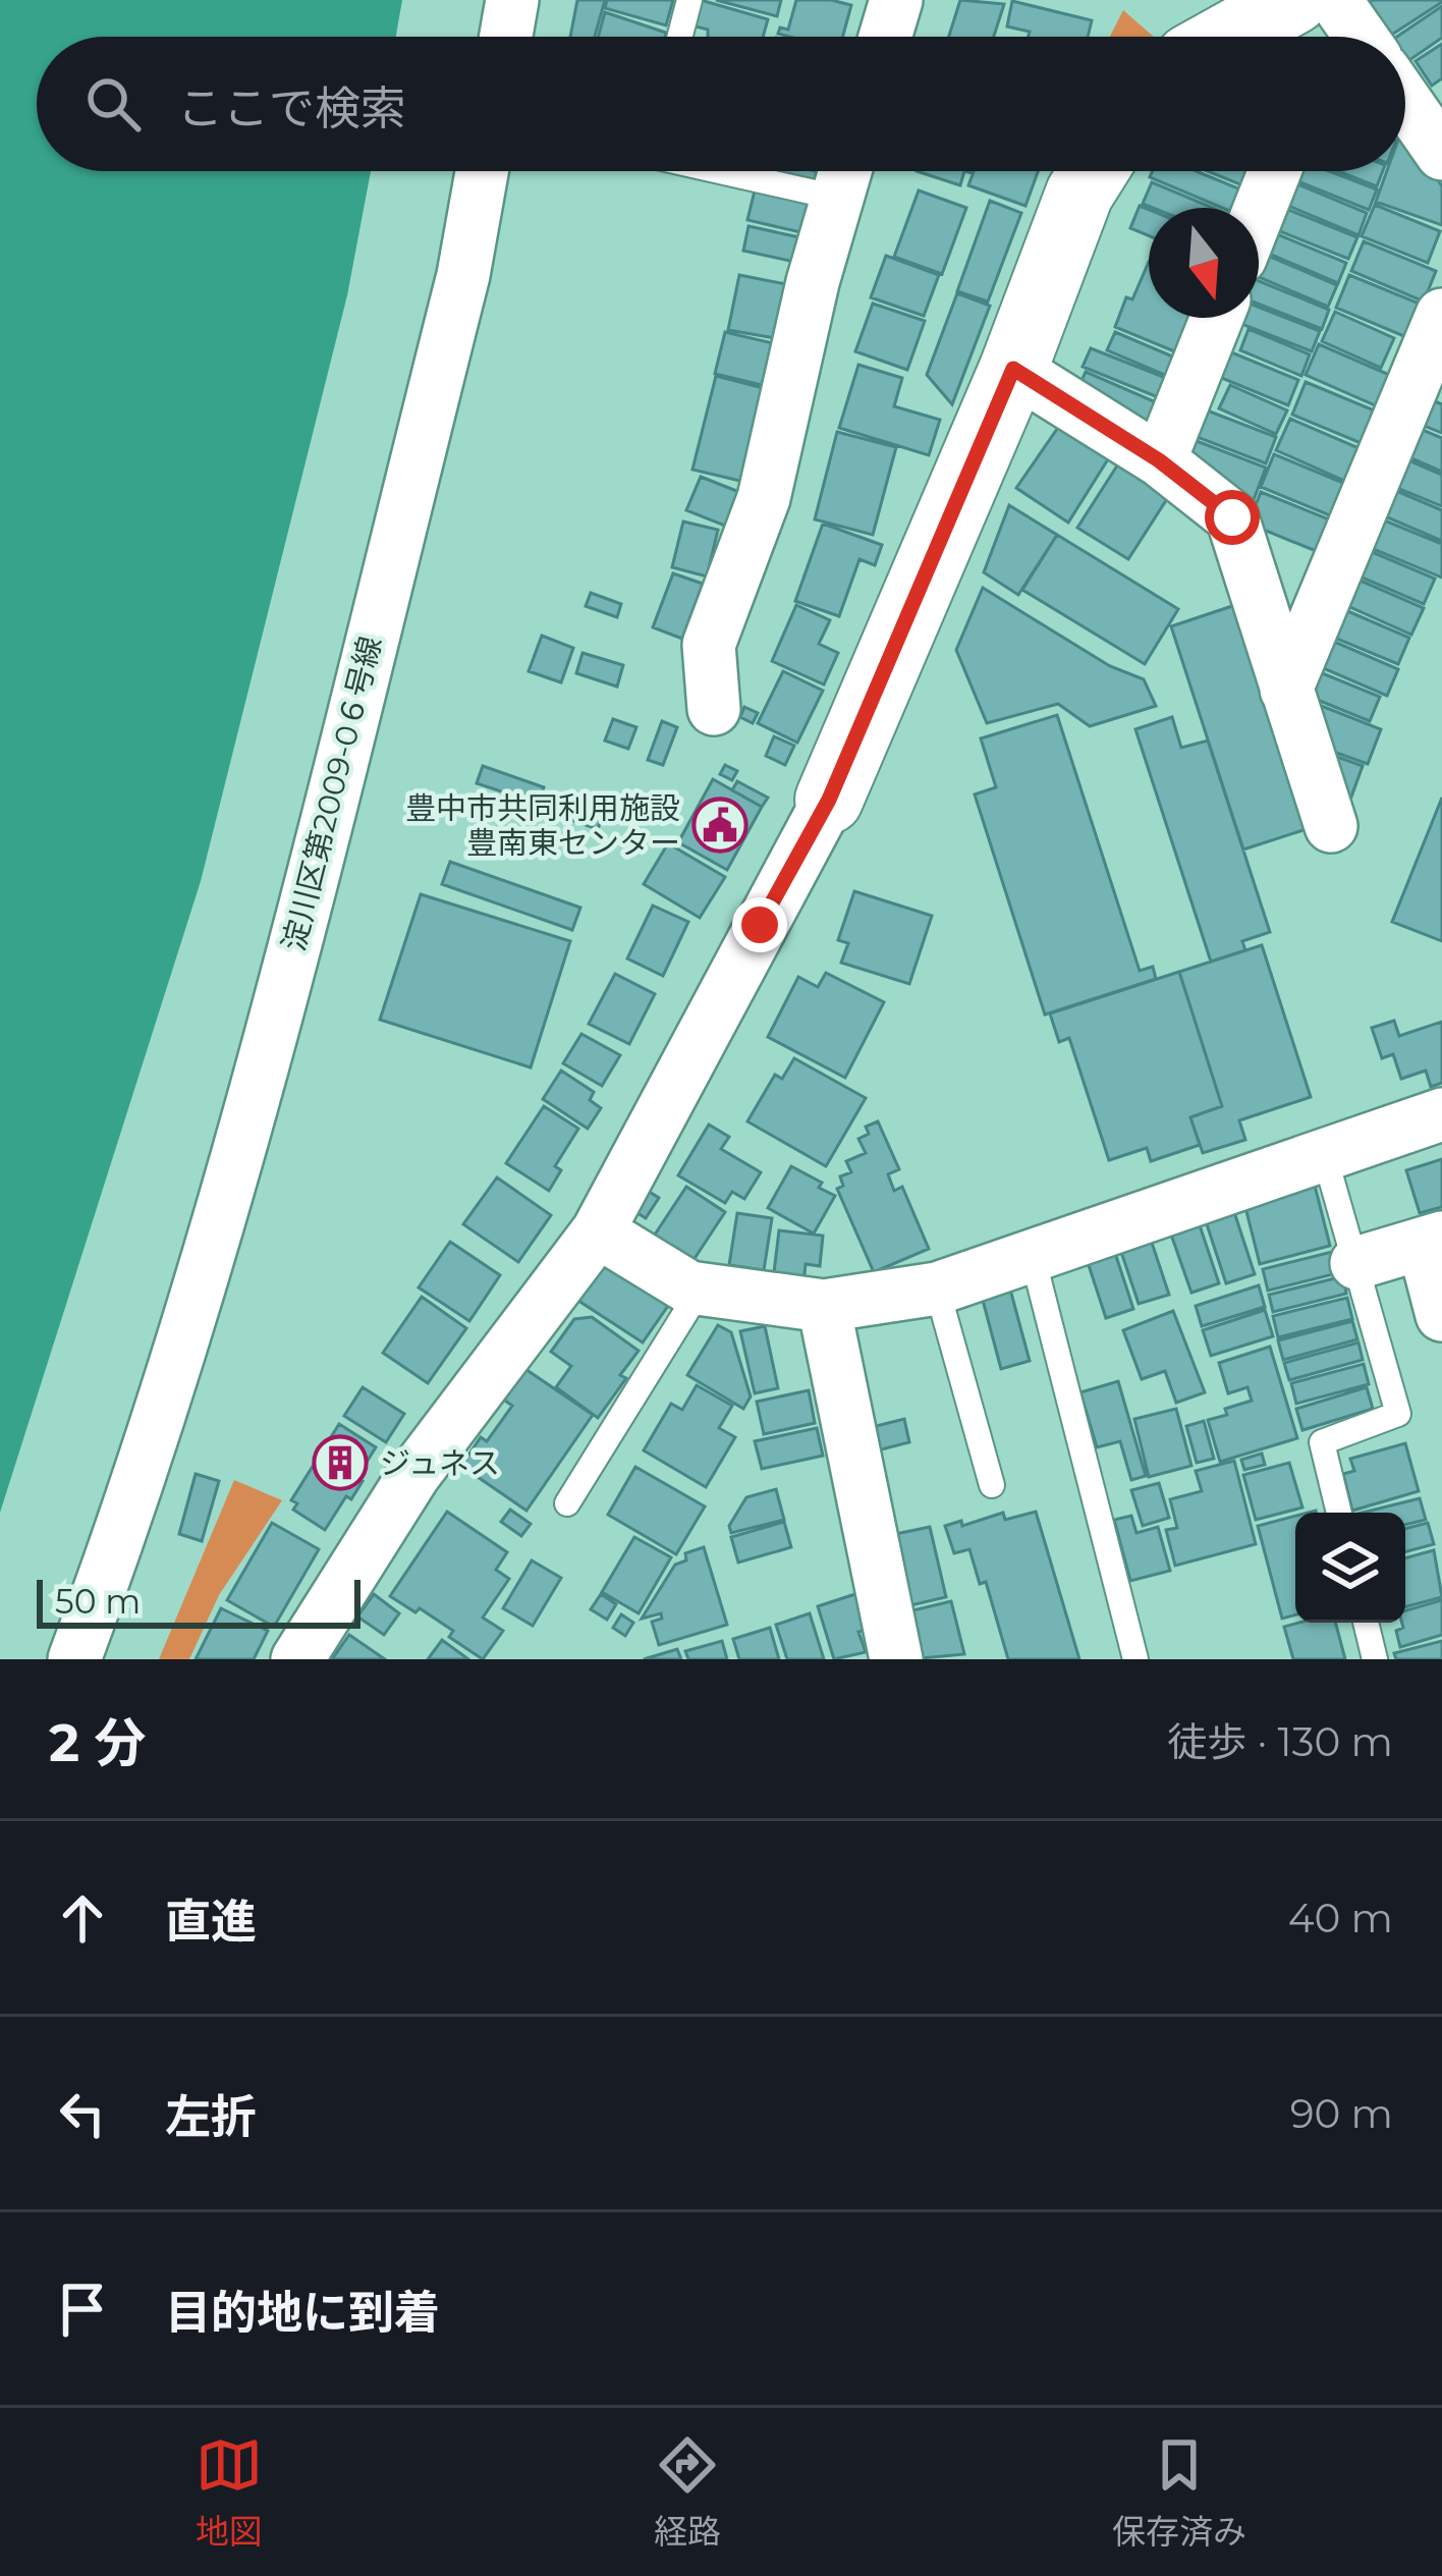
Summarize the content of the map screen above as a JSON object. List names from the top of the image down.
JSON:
{
  "streets": {
    "street": ["淀川区第2009-0６号線"]
  },
  "places": {
    "public building": ["豊中市共同利用施設 豊南東センター"],
    "building": ["ジュネス"]
  },
  "scale_bar": "50 m",
  "north": "bottom",
  "page": {
    "search": "ここで検索",
    "scale": "50 m",
    "heading": ["2 分", "徒歩 · 130 m"],
    "list": [
      ["直進", "40 m"],
      ["左折", "90 m"],
      "目的地に到着"
    ],
    "nav": ["地図", "経路", "保存済み"]
  }
}
